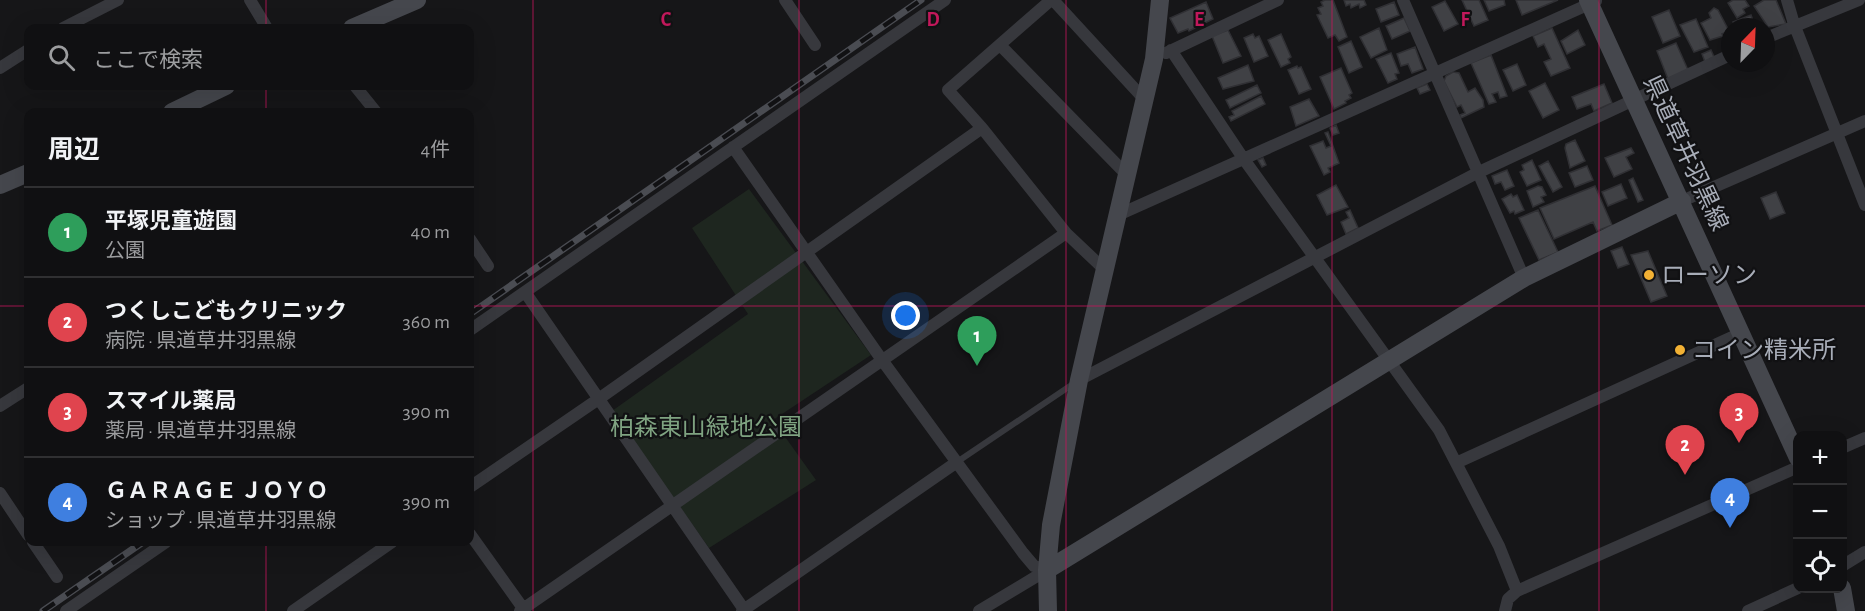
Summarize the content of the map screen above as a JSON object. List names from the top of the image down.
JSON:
{
  "streets": {
    "street": ["県道草井羽黒線"]
  },
  "parks": ["柏森東山緑地公園"],
  "places": ["ローソン", "コイン精米所"],
  "north": "top right",
  "page": {
    "search": "ここで検索",
    "heading": ["周辺", "4件"],
    "list": [
      {
        "mark": "1",
        "name": "平塚児童遊園",
        "note": "公園",
        "value": "40 m"
      },
      {
        "mark": "2",
        "name": "つくしこどもクリニック",
        "note": "病院 · 県道草井羽黒線",
        "value": "360 m"
      },
      {
        "mark": "3",
        "name": "スマイル薬局",
        "note": "薬局 · 県道草井羽黒線",
        "value": "390 m"
      },
      {
        "mark": "4",
        "name": "ＧＡＲＡＧＥ ＪＯＹＯ",
        "note": "ショップ · 県道草井羽黒線",
        "value": "390 m"
      }
    ],
    "pins": [
      "1",
      "3",
      "2",
      "4"
    ],
    "map_buttons": ["+", "−"]
  },
  "grid": {
    "columns": [
      "C",
      "D",
      "E",
      "F"
    ]
  }
}
